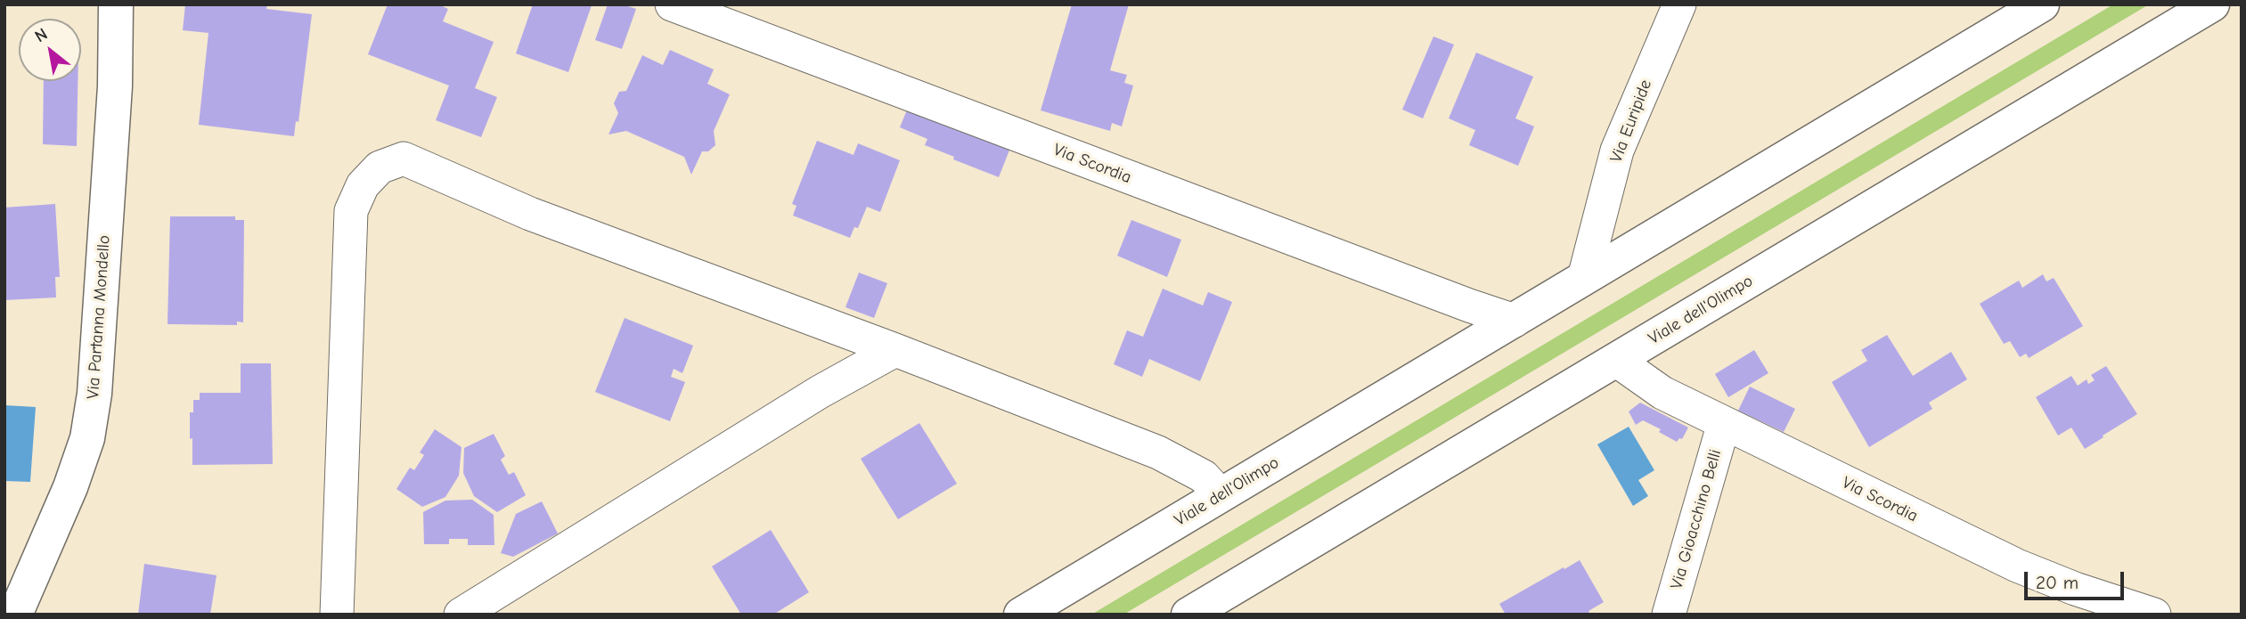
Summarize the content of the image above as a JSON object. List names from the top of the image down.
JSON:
{
  "streets": {
    "street": [
      "Via Euripide",
      "Via Scordia",
      "Viale dell'Olimpo",
      "Via Partanna Mondello",
      "Via Gioacchino Belli"
    ]
  },
  "crossings": [
    ["Via Euripide", "Viale dell'Olimpo"],
    ["Via Scordia", "Viale dell'Olimpo"],
    ["Via Scordia", "Via Gioacchino Belli"]
  ],
  "scale_bar": "20 m",
  "north": "top left"
}
